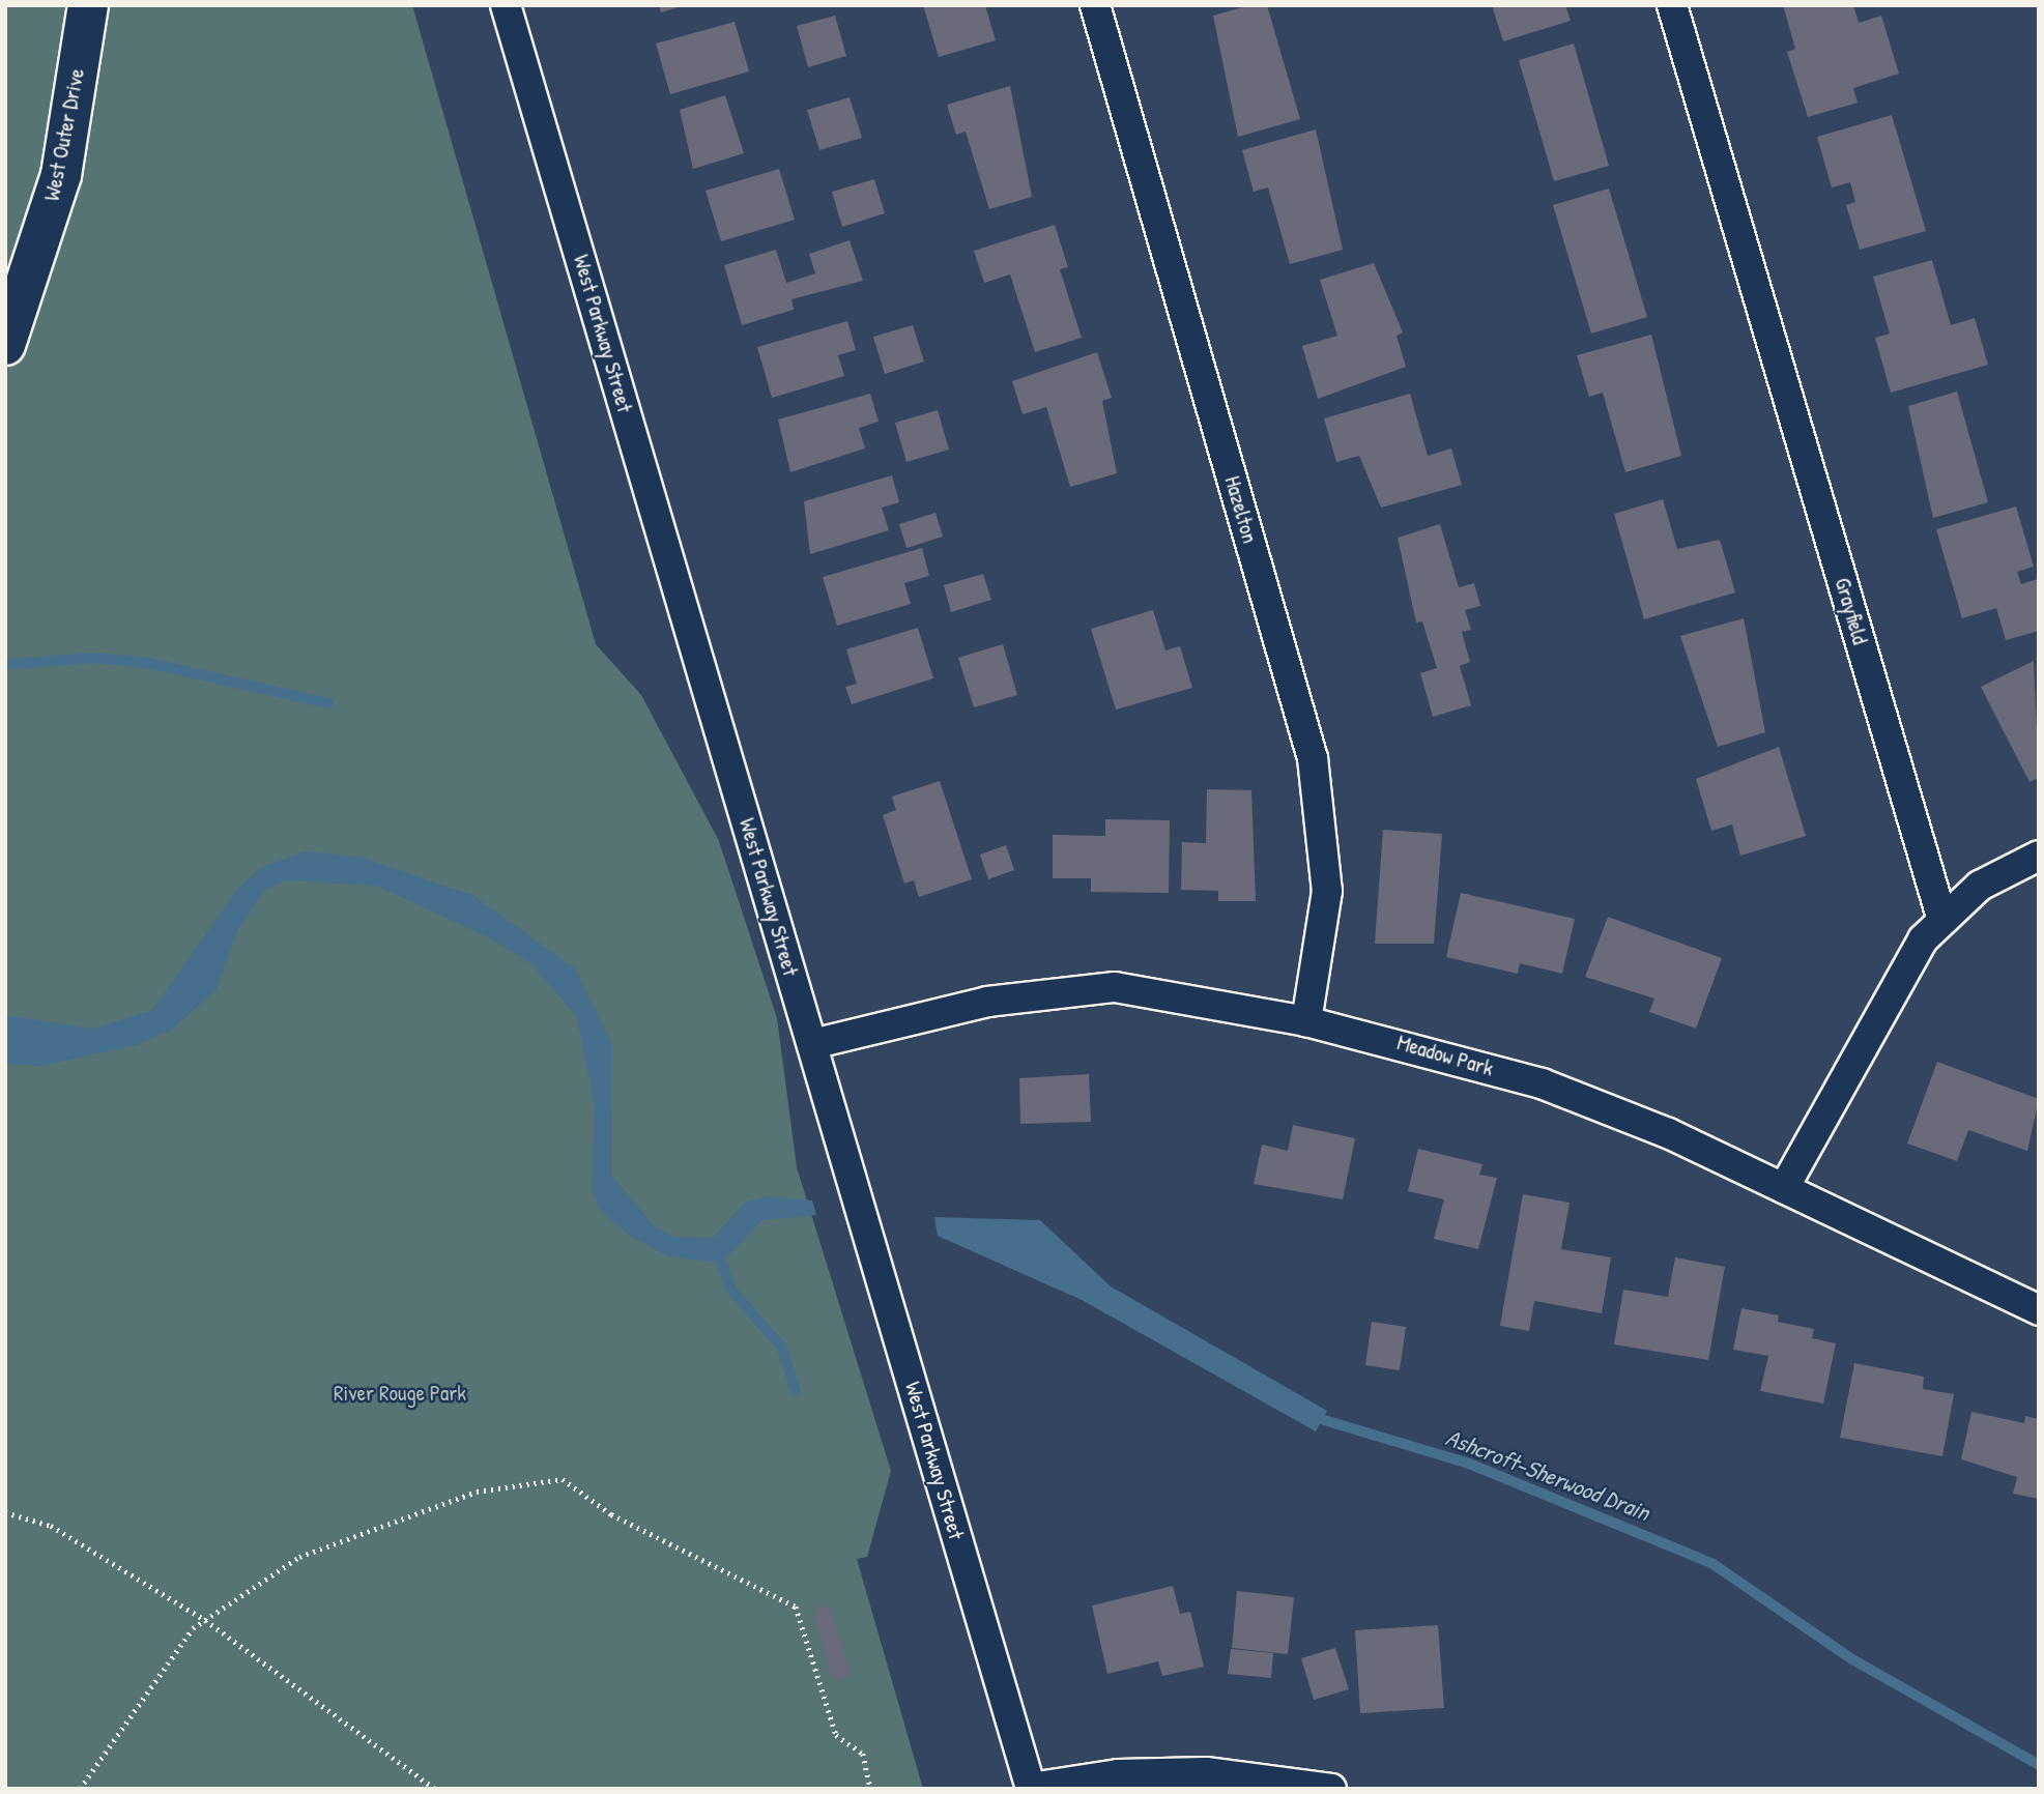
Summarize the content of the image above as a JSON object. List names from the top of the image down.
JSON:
{
  "streets": {
    "main road": ["West Outer Drive"],
    "street": [
      "West Parkway Street",
      "Hazelton",
      "Grayfield",
      "Meadow Park"
    ]
  },
  "crossings": [
    ["West Parkway Street", "Meadow Park"],
    ["Hazelton", "Meadow Park"]
  ],
  "water": ["Ashcroft-Sherwood Drain"],
  "parks": ["River Rouge Park"]
}
